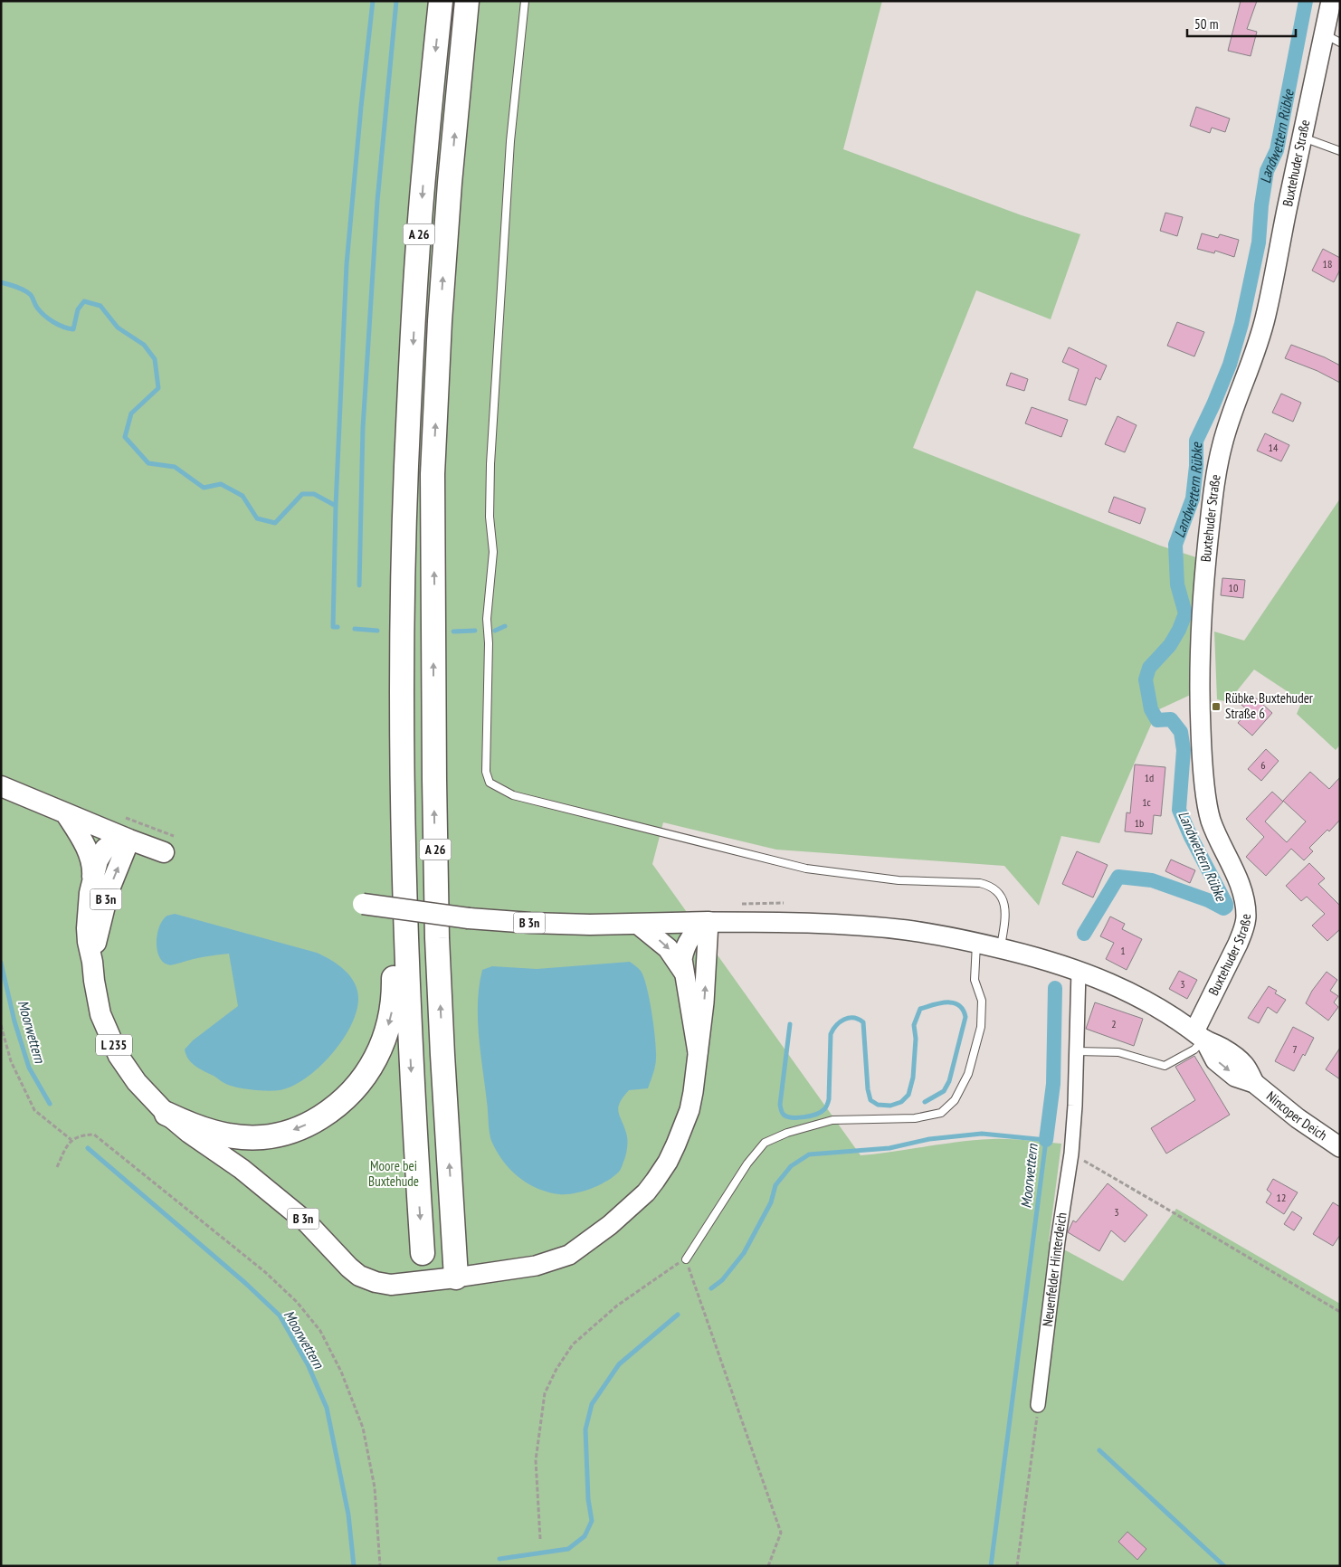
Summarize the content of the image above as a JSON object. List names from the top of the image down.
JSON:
{
  "streets": {
    "highway": ["A 26"],
    "main road": [
      "Buxtehuder Straße",
      "B 3n",
      "L 235",
      "Nincoper Deich"
    ],
    "street": ["Neuenfelder Hinterdeich"]
  },
  "crossings": [
    ["Buxtehuder Straße", "Nincoper Deich"],
    ["A 26", "B 3n"],
    ["B 3n", "L 235"],
    ["Nincoper Deich", "Neuenfelder Hinterdeich"]
  ],
  "water": ["Landwettern Rübke", "Moorwettern"],
  "parks": ["Moore bei Buxtehude"],
  "places": {
    "transit": ["Rübke, Buxtehuder Straße 6"]
  },
  "house_numbers": [
    "18",
    "14",
    "10",
    "6",
    "1d",
    "1c",
    "1b",
    "1",
    "3",
    "2",
    "7",
    "12",
    "3"
  ],
  "scale_bar": "50 m"
}
